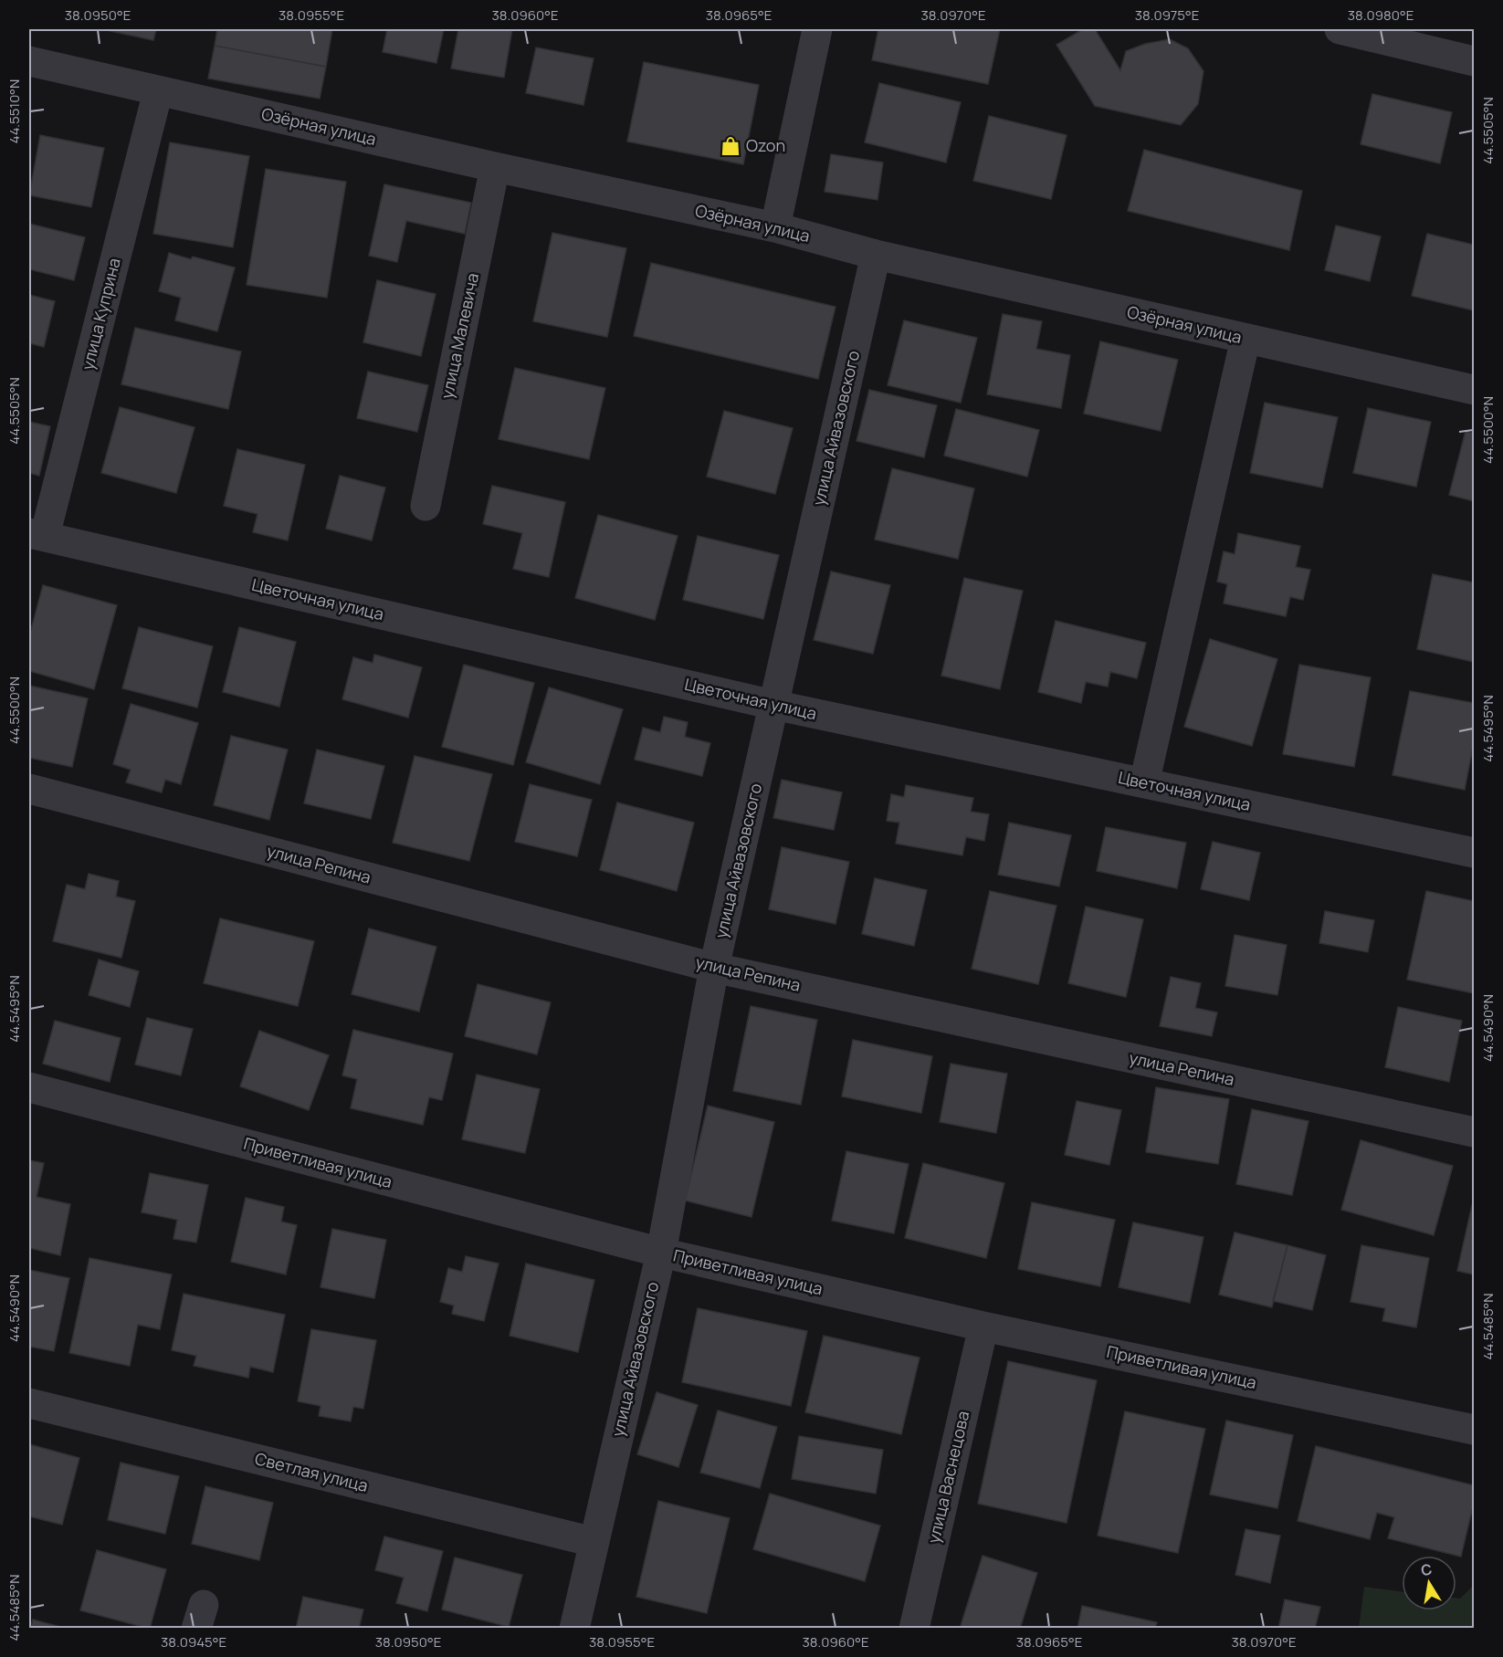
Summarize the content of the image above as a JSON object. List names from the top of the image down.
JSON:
{
  "streets": {
    "street": [
      "Озёрная улица",
      "улица Куприна",
      "улица Малевича",
      "улица Айвазовского",
      "Цветочная улица",
      "улица Репина",
      "Приветливая улица",
      "Светлая улица",
      "улица Васнецова"
    ]
  },
  "crossings": [
    ["Озёрная улица", "улица Куприна"],
    ["Озёрная улица", "улица Малевича"],
    ["Озёрная улица", "улица Айвазовского"],
    ["улица Куприна", "Цветочная улица"],
    ["улица Айвазовского", "Цветочная улица"],
    ["улица Айвазовского", "улица Репина"],
    ["улица Айвазовского", "Приветливая улица"],
    ["улица Айвазовского", "Светлая улица"],
    ["Приветливая улица", "улица Васнецова"]
  ],
  "places": {
    "shop": ["Ozon"]
  },
  "north": "top",
  "coordinates": [
    "38.0950°E",
    "38.0955°E",
    "38.0960°E",
    "38.0965°E",
    "38.0970°E",
    "38.0975°E",
    "38.0980°E",
    "44.5510°N",
    "44.5505°N",
    "44.5500°N",
    "44.5495°N",
    "44.5490°N",
    "44.5485°N",
    "38.0945°E"
  ]
}
